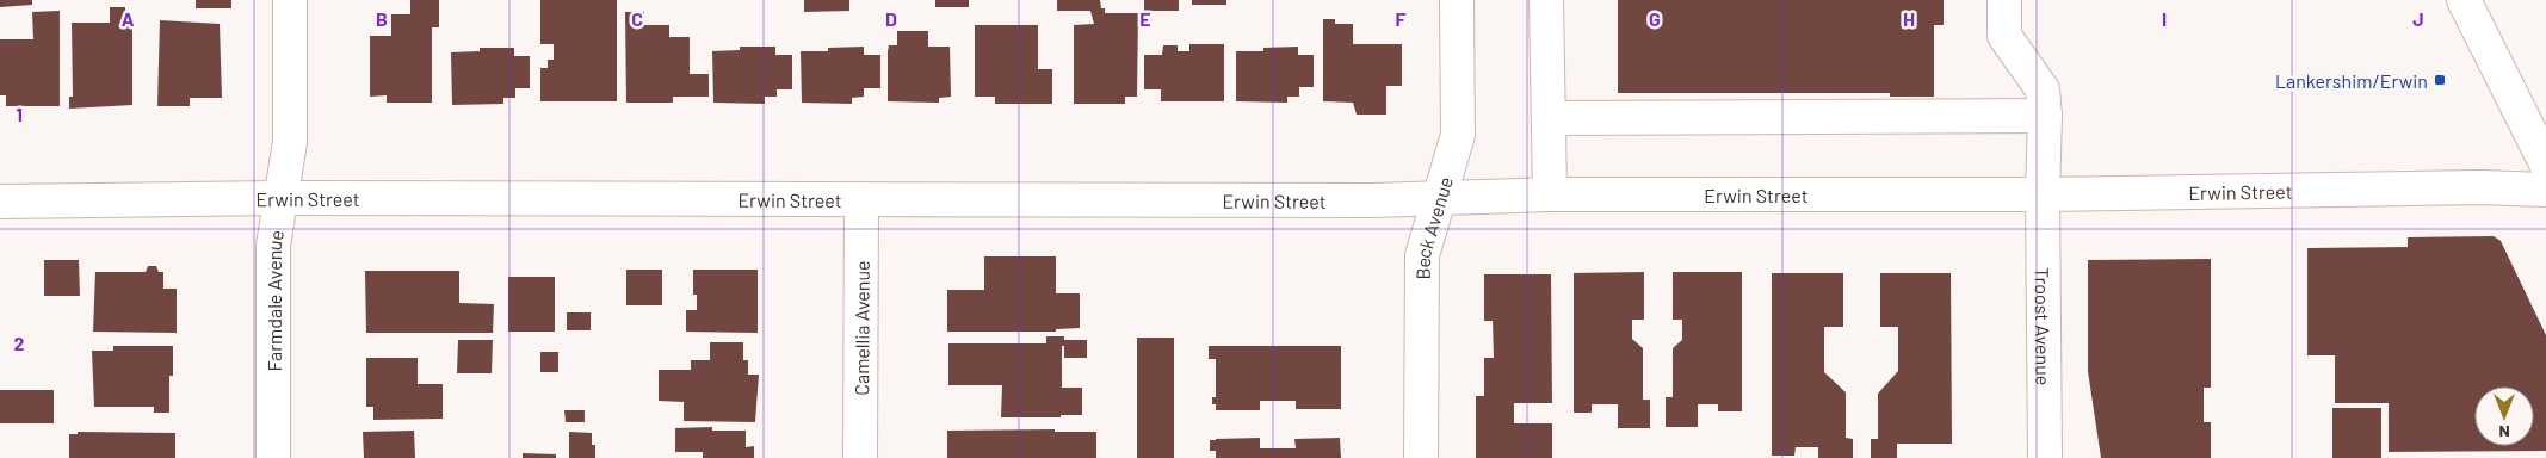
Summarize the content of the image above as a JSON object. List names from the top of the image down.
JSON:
{
  "streets": {
    "street": [
      "Erwin Street",
      "Beck Avenue",
      "Farmdale Avenue",
      "Troost Avenue",
      "Camellia Avenue"
    ]
  },
  "crossings": [
    ["Erwin Street", "Beck Avenue"],
    ["Erwin Street", "Farmdale Avenue"],
    ["Erwin Street", "Troost Avenue"],
    ["Erwin Street", "Camellia Avenue"]
  ],
  "places": {
    "transit": ["Lankershim/Erwin"]
  },
  "north": "bottom",
  "grid": {
    "columns": [
      "A",
      "B",
      "C",
      "D",
      "E",
      "F",
      "G",
      "H",
      "I",
      "J"
    ],
    "rows": ["1", "2"]
  }
}
